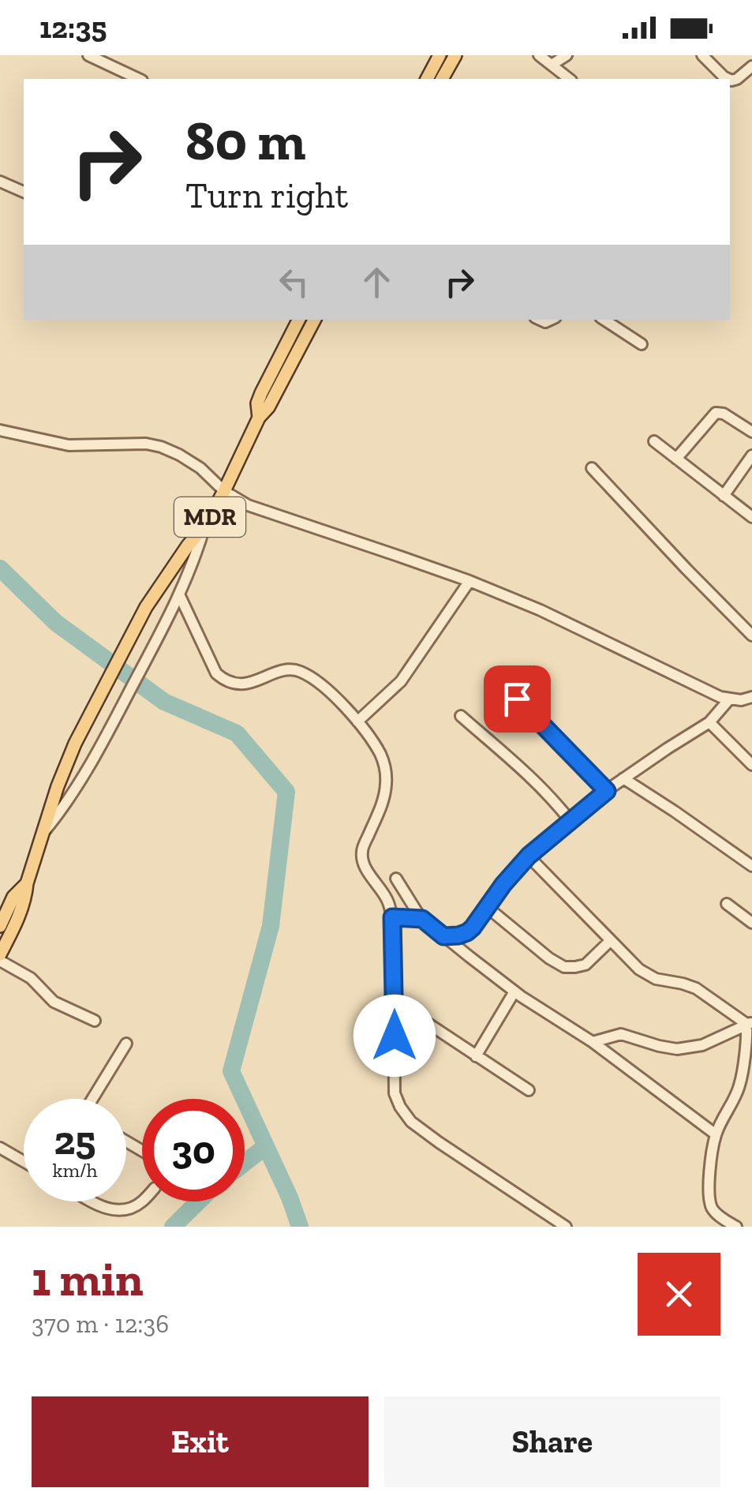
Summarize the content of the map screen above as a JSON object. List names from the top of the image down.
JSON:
{
  "streets": {
    "main road": ["MDR"]
  },
  "page": {
    "status": "12:35",
    "turn": ["80 m", "Turn right"],
    "speed": "25 km/h",
    "limit": "30",
    "heading": ["1 min", "370 m · 12:36"],
    "buttons": ["Exit", "Share"]
  }
}
